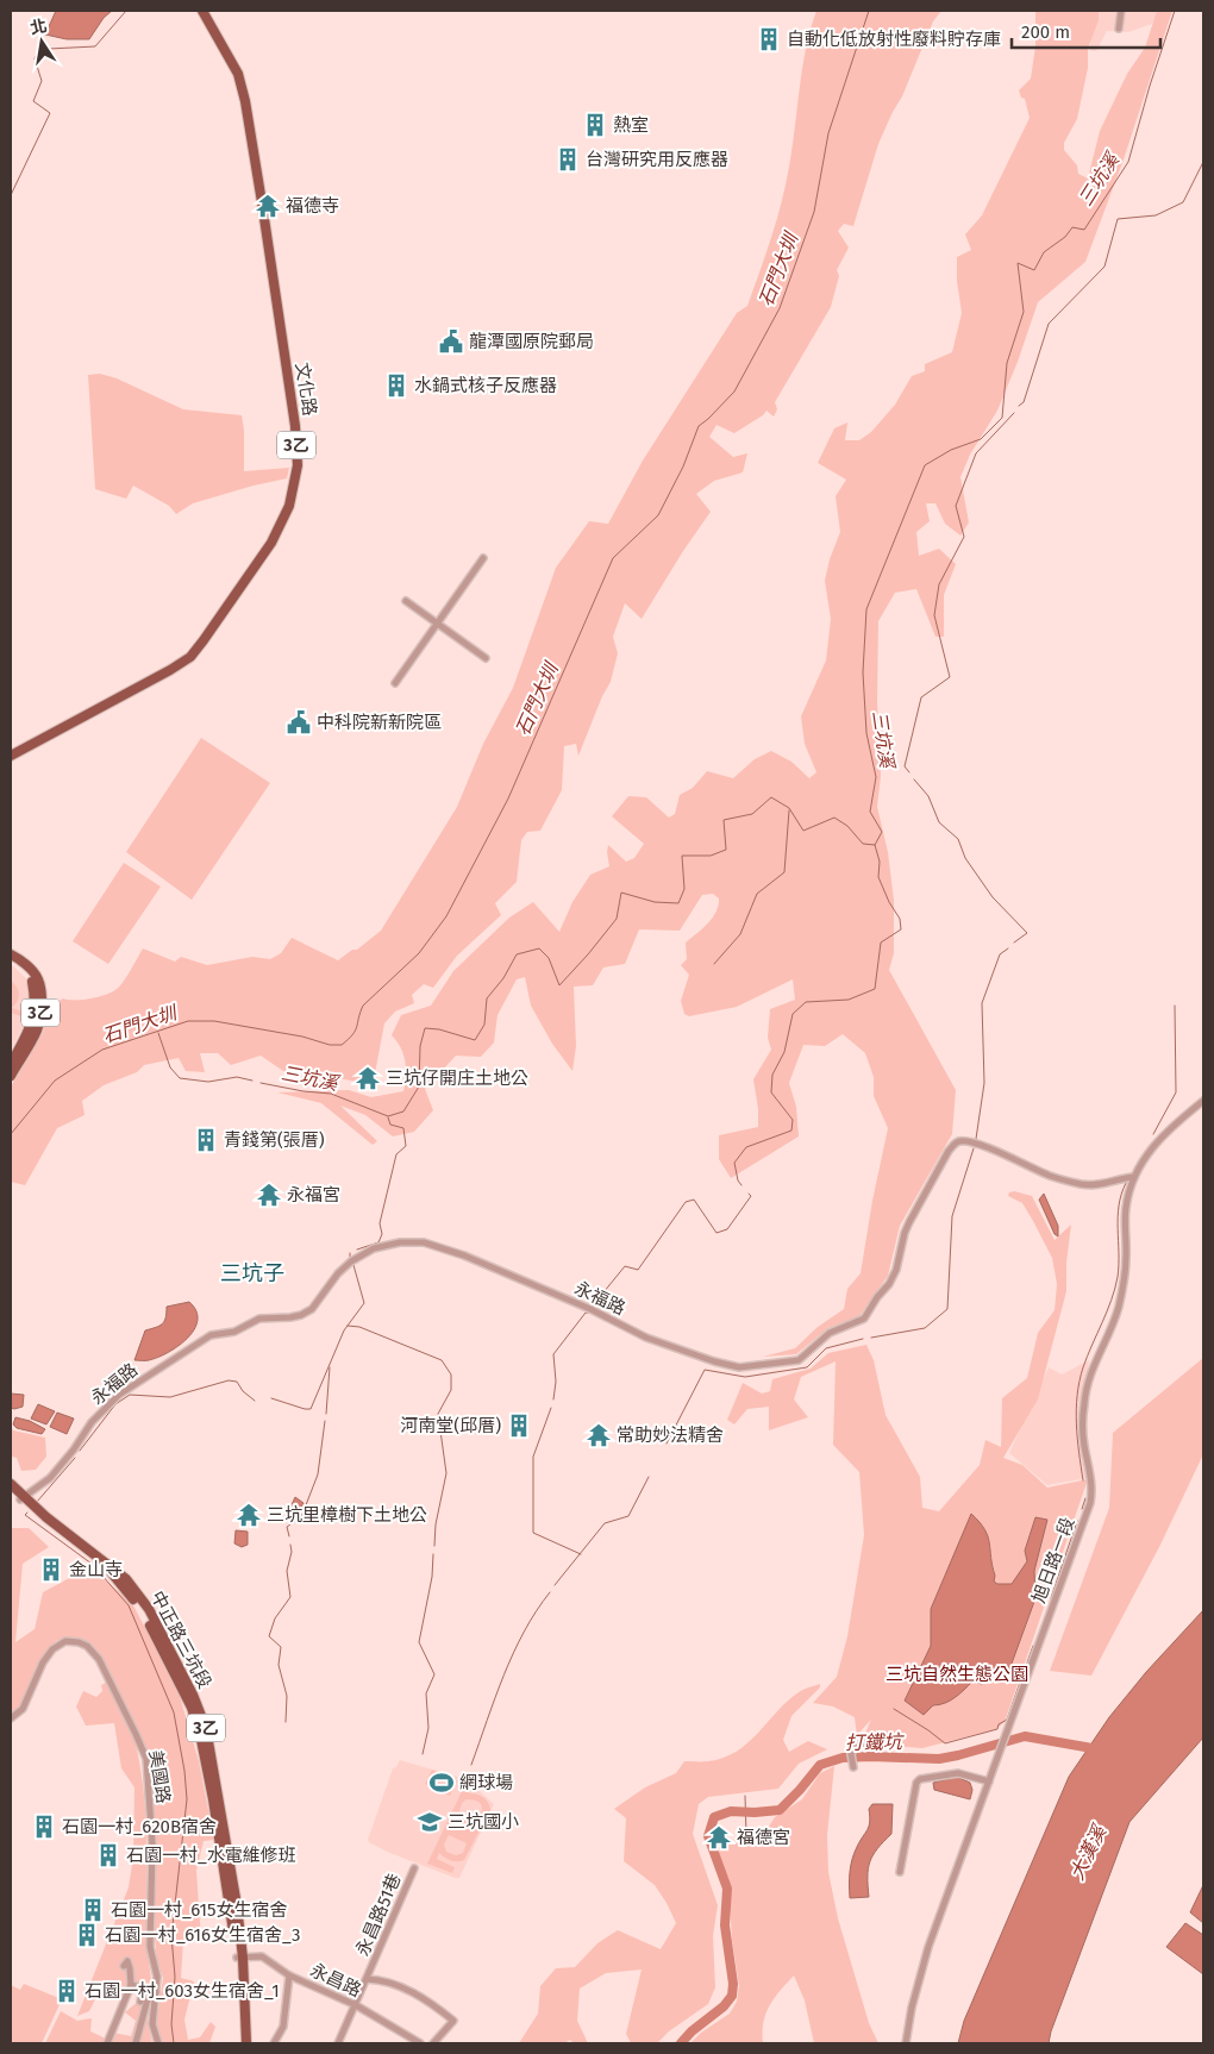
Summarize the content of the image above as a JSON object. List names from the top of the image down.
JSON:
{
  "streets": {
    "main road": ["文化路", "3乙", "中正路三坑段"],
    "street": [
      "永福路",
      "旭日路一段",
      "美國路",
      "永昌路51巷",
      "永昌路"
    ]
  },
  "crossings": [
    ["永福路", "旭日路一段"],
    ["永福路", "中正路三坑段"],
    ["中正路三坑段", "永昌路"],
    ["永昌路51巷", "永昌路"]
  ],
  "districts": ["三坑子"],
  "water": [
    "三坑溪",
    "石門大圳",
    "打鐵坑",
    "大漢溪"
  ],
  "parks": ["三坑自然生態公園"],
  "places": {
    "building": [
      "自動化低放射性廢料貯存庫",
      "熱室",
      "台灣研究用反應器",
      "水鍋式核子反應器",
      "青錢第(張厝)",
      "河南堂(邱厝)",
      "金山寺",
      "石園一村_620B宿舍",
      "石園一村_水電維修班",
      "石園一村_615女生宿舍",
      "石園一村_616女生宿舍_3",
      "石園一村_603女生宿舍_1"
    ],
    "temple": [
      "福德寺",
      "三坑仔開庄土地公",
      "永福宮",
      "常助妙法精舍",
      "三坑里樟樹下土地公",
      "福德宮"
    ],
    "public building": ["龍潭國原院郵局", "中科院新新院區"],
    "sports": ["網球場"],
    "school or university": ["三坑國小"]
  },
  "scale_bar": "200 m",
  "north": "top"
}
